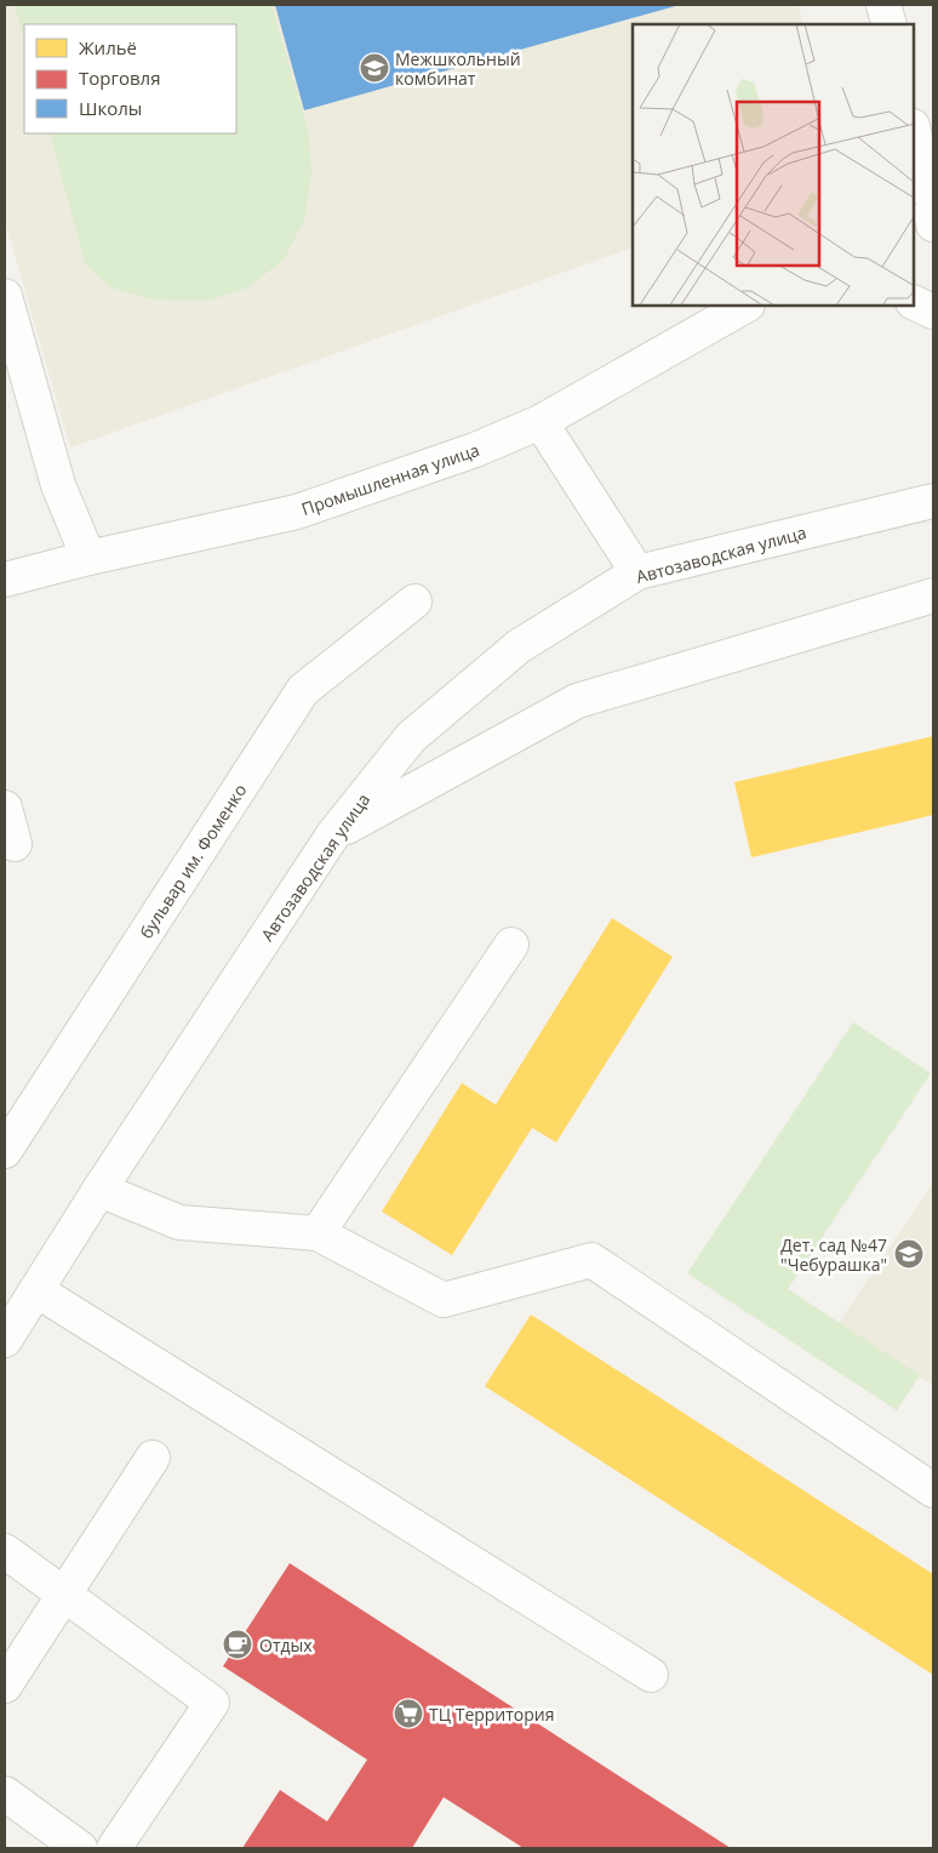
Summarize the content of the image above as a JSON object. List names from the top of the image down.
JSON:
{
  "streets": {
    "street": ["Промышленная улица", "Автозаводская улица", "бульвар им. Фоменко"]
  },
  "places": {
    "school or university": ["Межшкольный комбинат", "Дет. сад №47 \"Чебурашка\""],
    "cafe": ["Отдых"],
    "supermarket": ["ТЦ Территория"]
  },
  "legend": ["Жильё", "Торговля", "Школы"]
}
